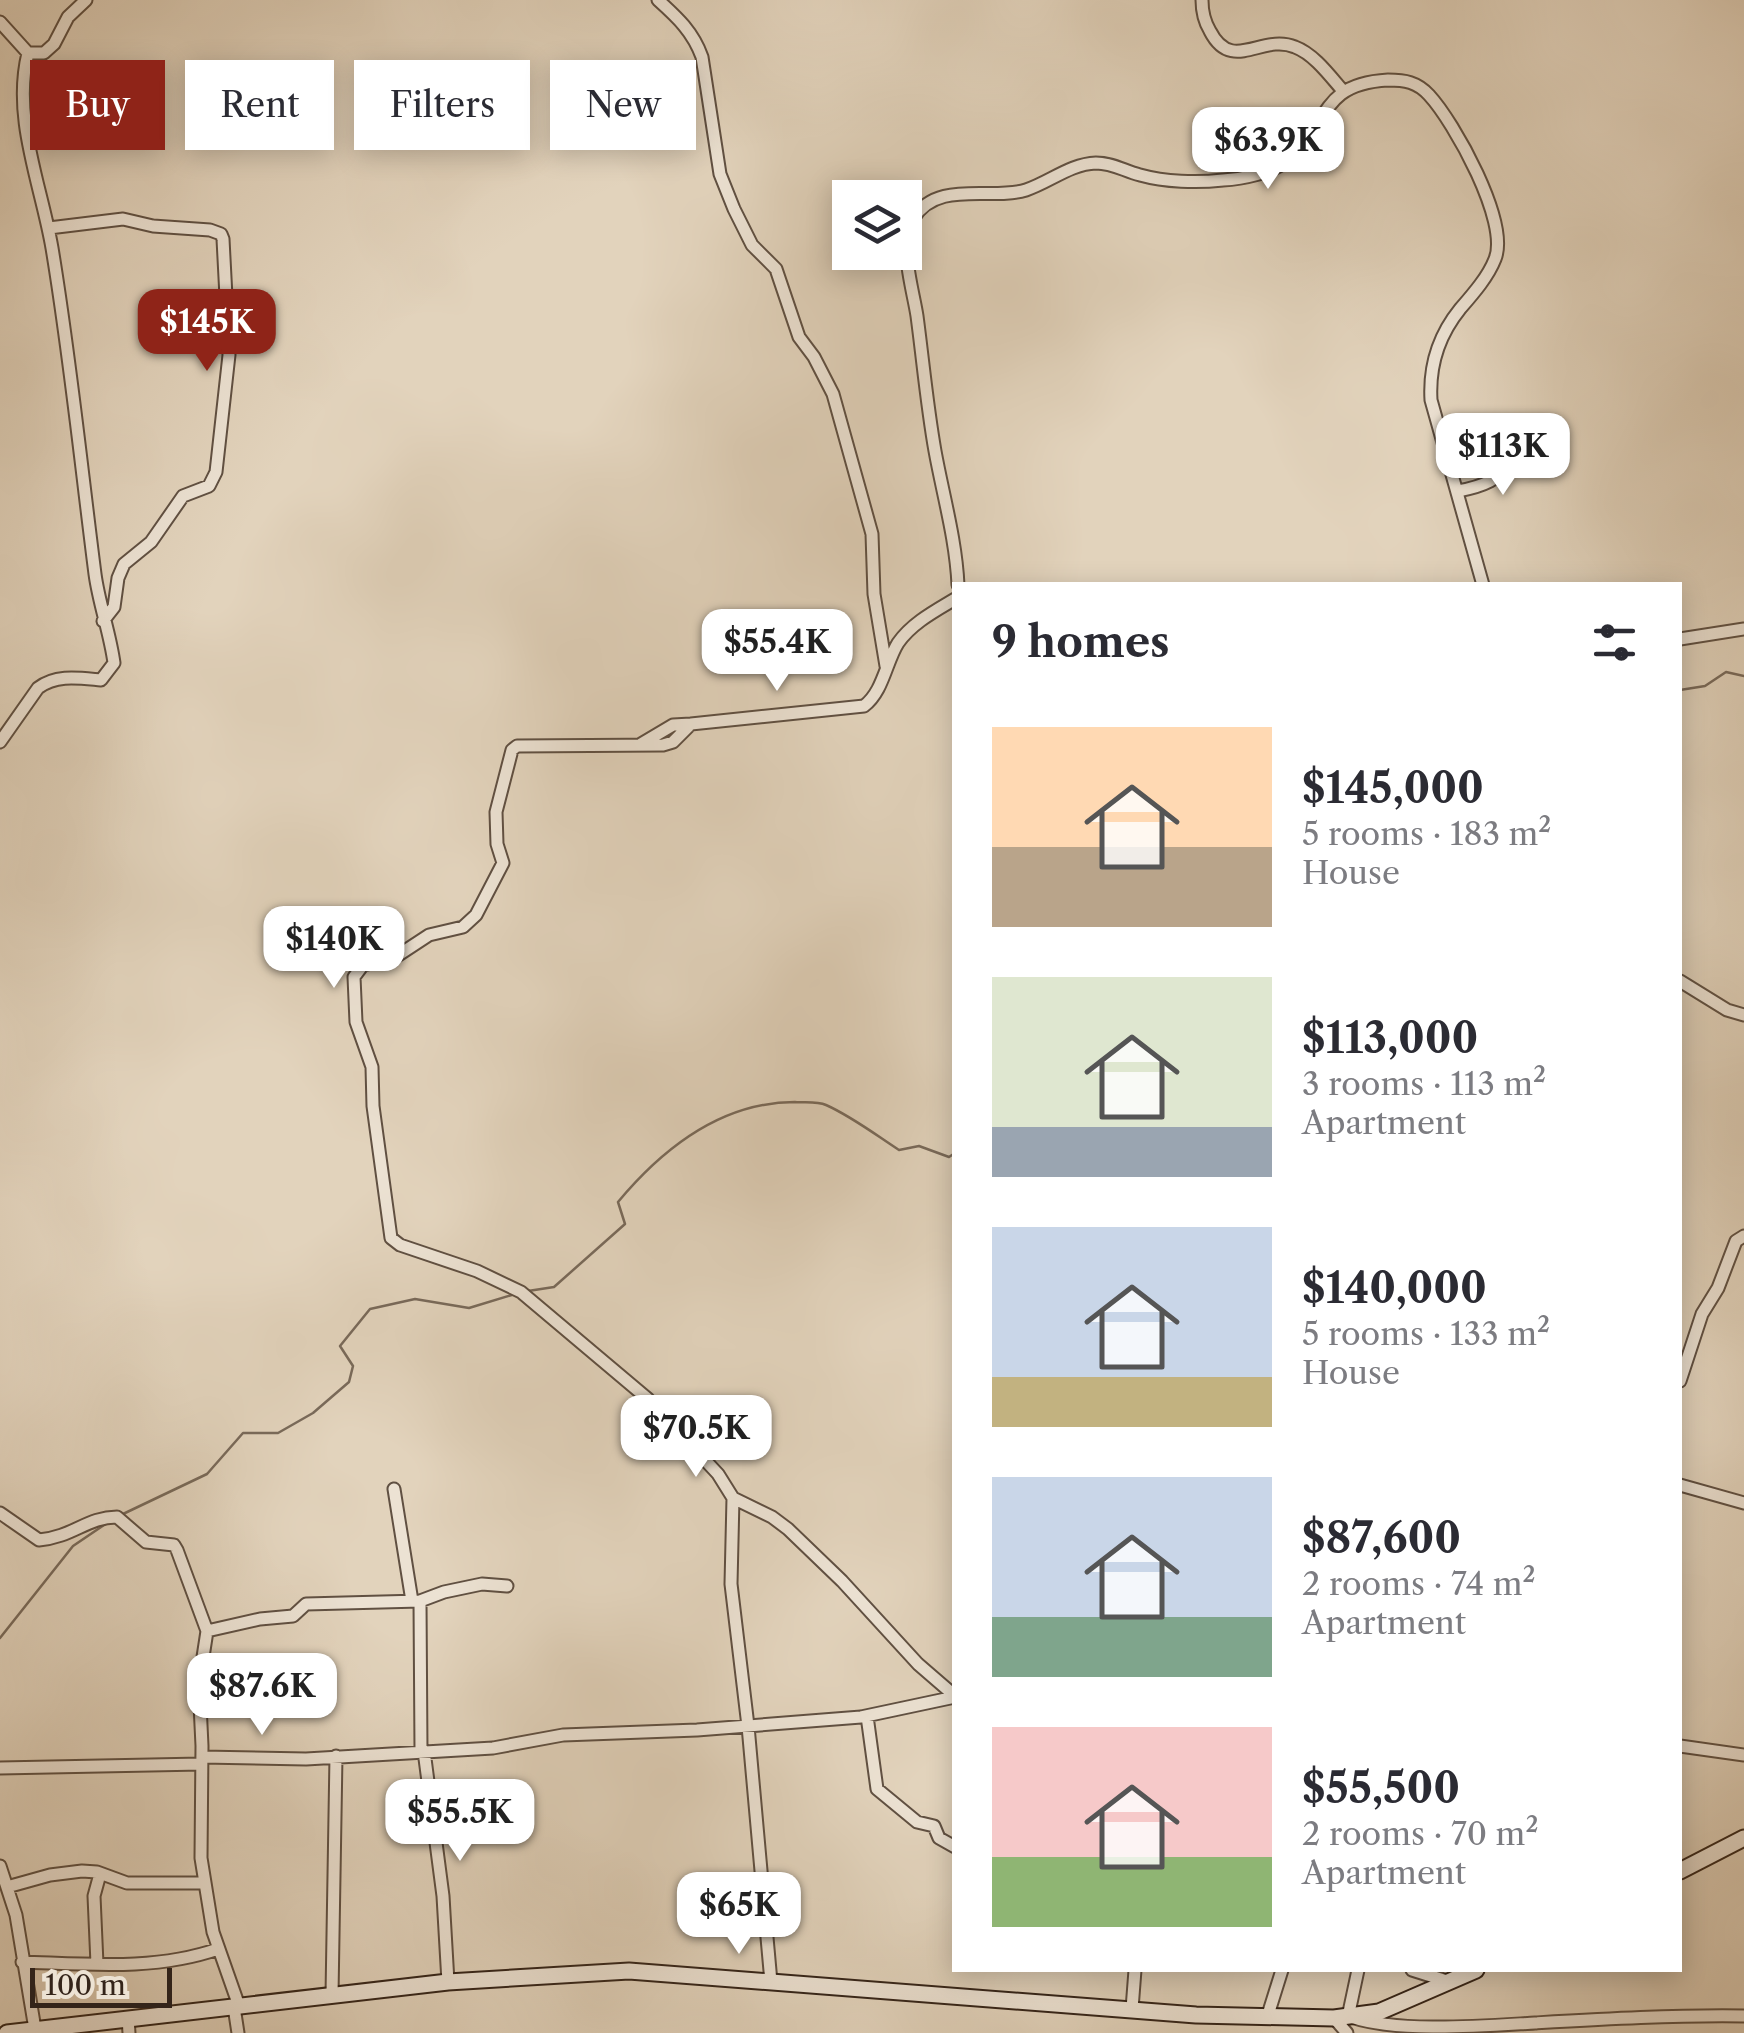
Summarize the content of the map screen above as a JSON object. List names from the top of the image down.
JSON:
{
  "scale_bar": "100 m",
  "page": {
    "chip": [
      "Buy",
      "Rent",
      "Filters",
      "New"
    ],
    "price": [
      "$63.9K",
      "$145K",
      "$113K",
      "$55.4K",
      "$140K",
      "$70.5K",
      "$87.6K",
      "$55.5K",
      "$65K"
    ],
    "heading": "9 homes",
    "list": [
      {
        "name": "$145,000",
        "note": "5 rooms · 183 m² · House"
      },
      {
        "name": "$113,000",
        "note": "3 rooms · 113 m² · Apartment"
      },
      {
        "name": "$140,000",
        "note": "5 rooms · 133 m² · House"
      },
      {
        "name": "$87,600",
        "note": "2 rooms · 74 m² · Apartment"
      },
      {
        "name": "$55,500",
        "note": "2 rooms · 70 m² · Apartment"
      }
    ],
    "scale": "100 m"
  }
}
